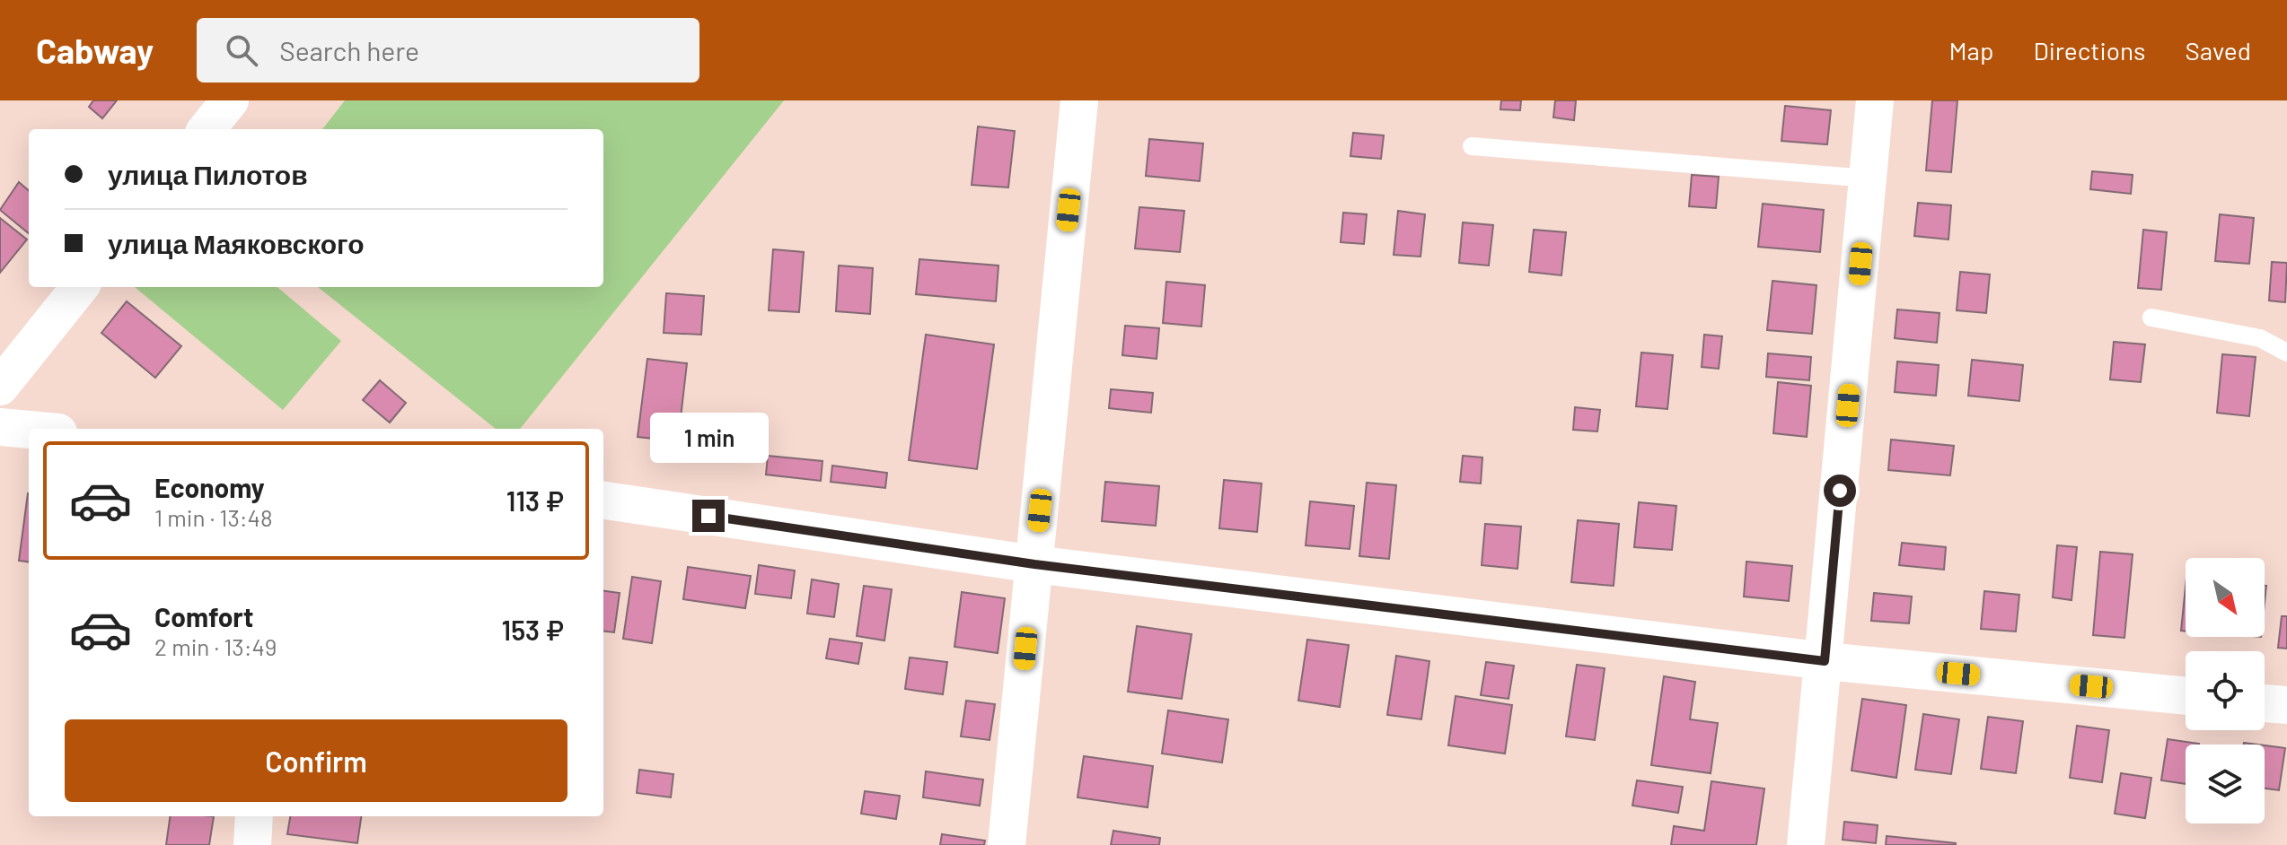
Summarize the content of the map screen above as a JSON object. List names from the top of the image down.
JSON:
{
  "north": "bottom right",
  "page": {
    "header": "Cabway",
    "search": "Search here",
    "nav": ["Map", "Directions", "Saved"],
    "banner": ["улица Пилотов", "улица Маяковского"],
    "bubble": "1 min",
    "list": [
      {
        "name": "Economy",
        "note": "1 min · 13:48",
        "value": "113 ₽"
      },
      {
        "name": "Comfort",
        "note": "2 min · 13:49",
        "value": "153 ₽"
      }
    ],
    "buttons": "Confirm"
  }
}
